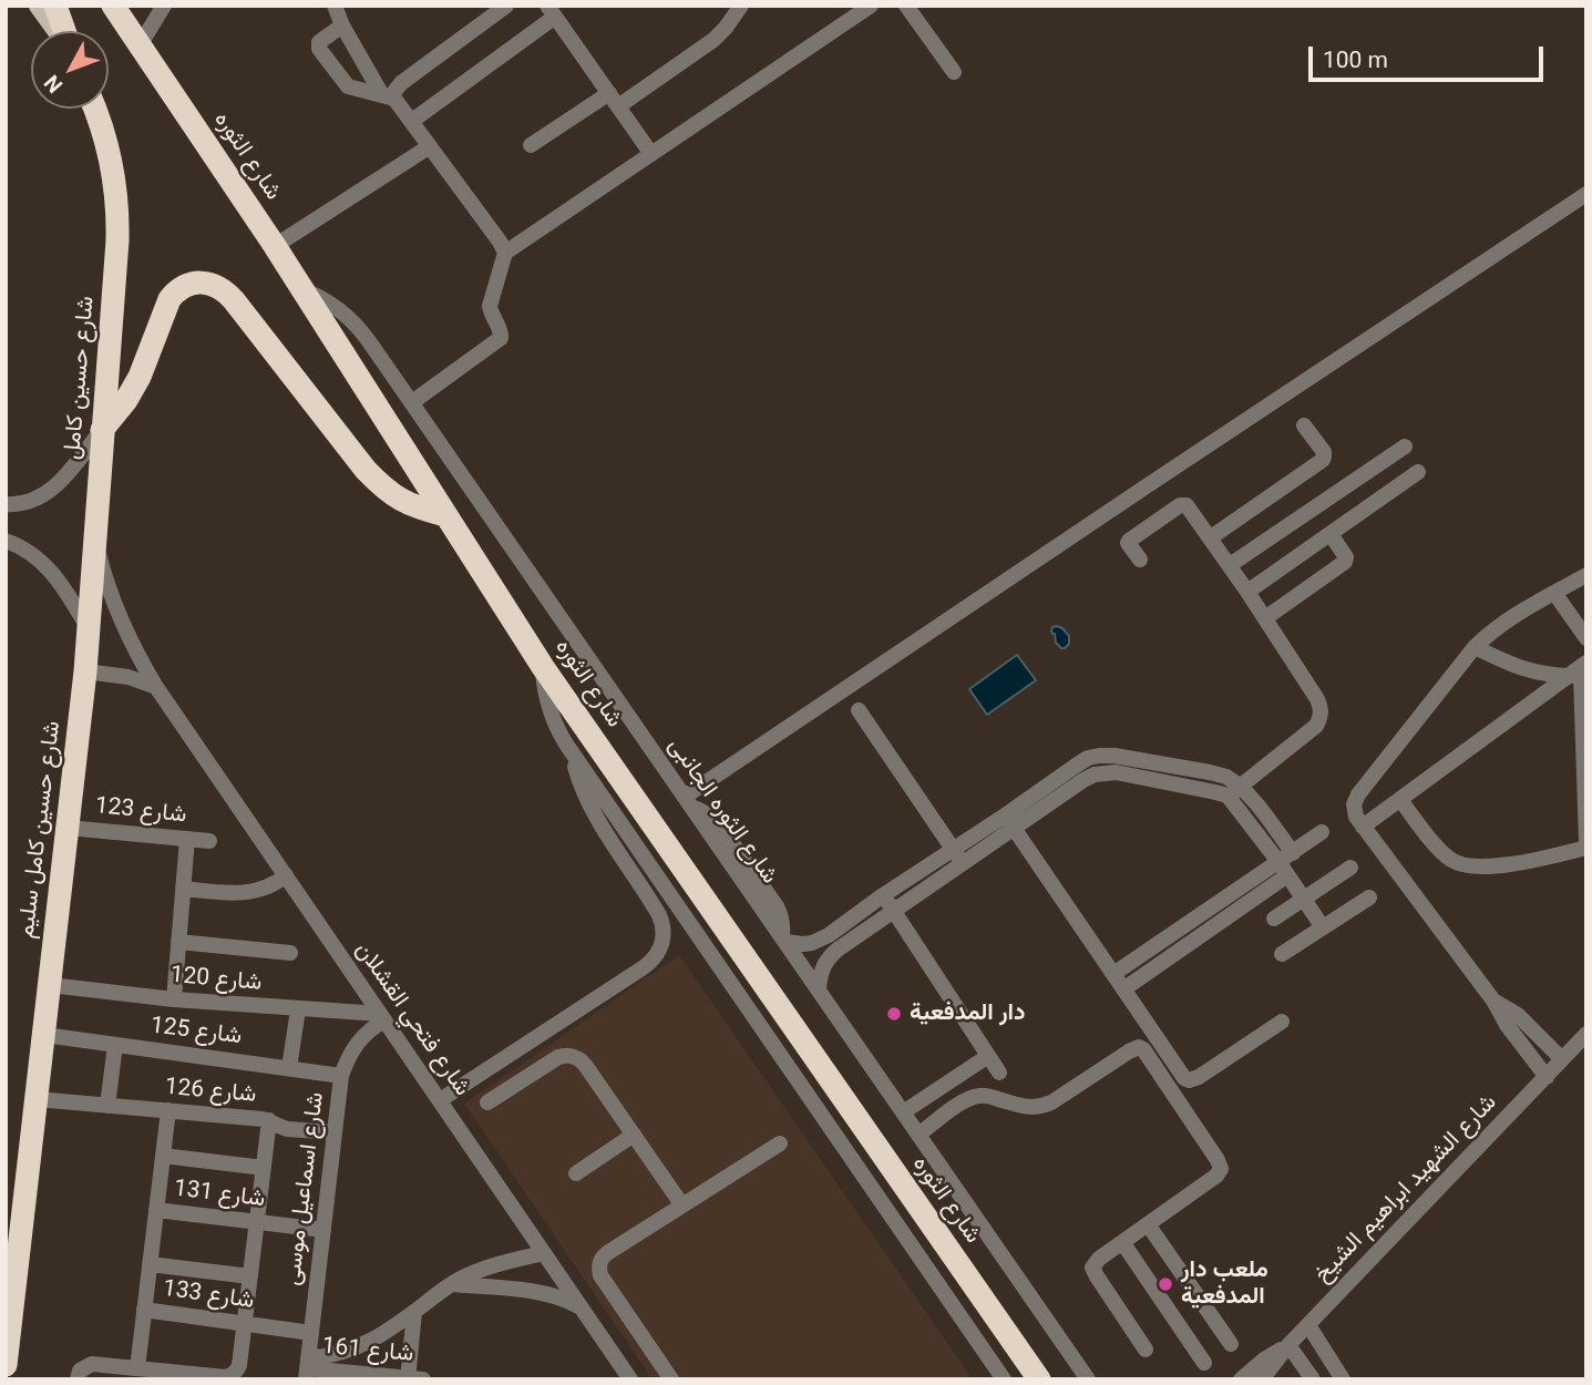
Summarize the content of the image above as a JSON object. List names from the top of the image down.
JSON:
{
  "streets": {
    "highway": ["شارع الثوره", "شارع حسين كامل", "شارع حسين كامل سليم"],
    "street": [
      "شارع 123",
      "شارع الثوره الجانبى",
      "شارع 120",
      "شارع فتحي القشلان",
      "شارع 125",
      "شارع 126",
      "شارع اسماعيل موسى",
      "شارع الشهيد ابراهيم الشيخ",
      "شارع 131",
      "شارع 133",
      "شارع 161"
    ]
  },
  "crossings": [
    ["شارع الثوره", "شارع الثوره الجانبى"],
    ["شارع حسين كامل", "شارع حسين كامل سليم"],
    ["شارع حسين كامل", "شارع فتحي القشلان"],
    ["شارع 123", "شارع حسين كامل سليم"],
    ["شارع حسين كامل سليم", "شارع 120"],
    ["شارع حسين كامل سليم", "شارع 125"],
    ["شارع حسين كامل سليم", "شارع 126"],
    ["شارع 120", "شارع فتحي القشلان"],
    ["شارع 120", "شارع اسماعيل موسى"],
    ["شارع فتحي القشلان", "شارع اسماعيل موسى"],
    ["شارع 125", "شارع اسماعيل موسى"],
    ["شارع 126", "شارع اسماعيل موسى"],
    ["شارع اسماعيل موسى", "شارع 131"],
    ["شارع اسماعيل موسى", "شارع 133"],
    ["شارع اسماعيل موسى", "شارع 161"]
  ],
  "places": ["دار المدفعية", "ملعب دار المدفعية"],
  "scale_bar": "100 m",
  "north": "bottom left"
}
